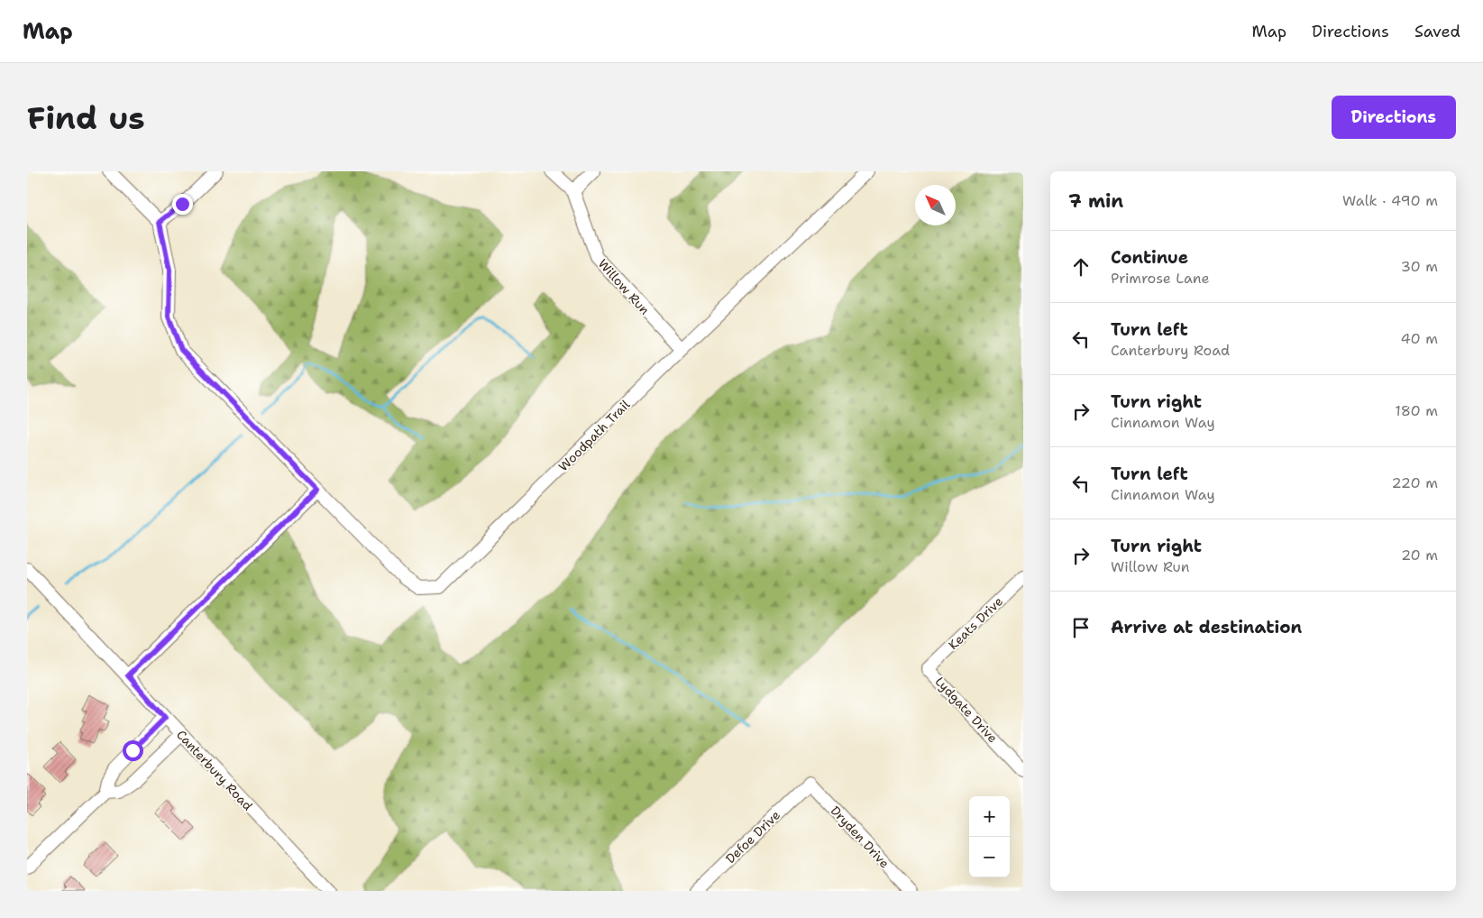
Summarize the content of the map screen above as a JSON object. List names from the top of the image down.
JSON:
{
  "streets": {
    "street": [
      "Willow Run",
      "Woodpath Trail",
      "Keats Drive",
      "Lydgate Drive",
      "Canterbury Road",
      "Defoe Drive",
      "Dryden Drive"
    ]
  },
  "crossings": [
    ["Willow Run", "Woodpath Trail"],
    ["Keats Drive", "Lydgate Drive"],
    ["Defoe Drive", "Dryden Drive"]
  ],
  "north": "top left",
  "page": {
    "header": "Map",
    "nav": ["Map", "Directions", "Saved"],
    "buttons": "Directions",
    "title": "Find us",
    "heading": ["7 min", "Walk · 490 m"],
    "list": [
      ["Continue", "Primrose Lane", "30 m"],
      ["Turn left", "Canterbury Road", "40 m"],
      ["Turn right", "Cinnamon Way", "180 m"],
      ["Turn left", "Cinnamon Way", "220 m"],
      ["Turn right", "Willow Run", "20 m"],
      "Arrive at destination"
    ],
    "map_buttons": ["+", "−"]
  }
}
